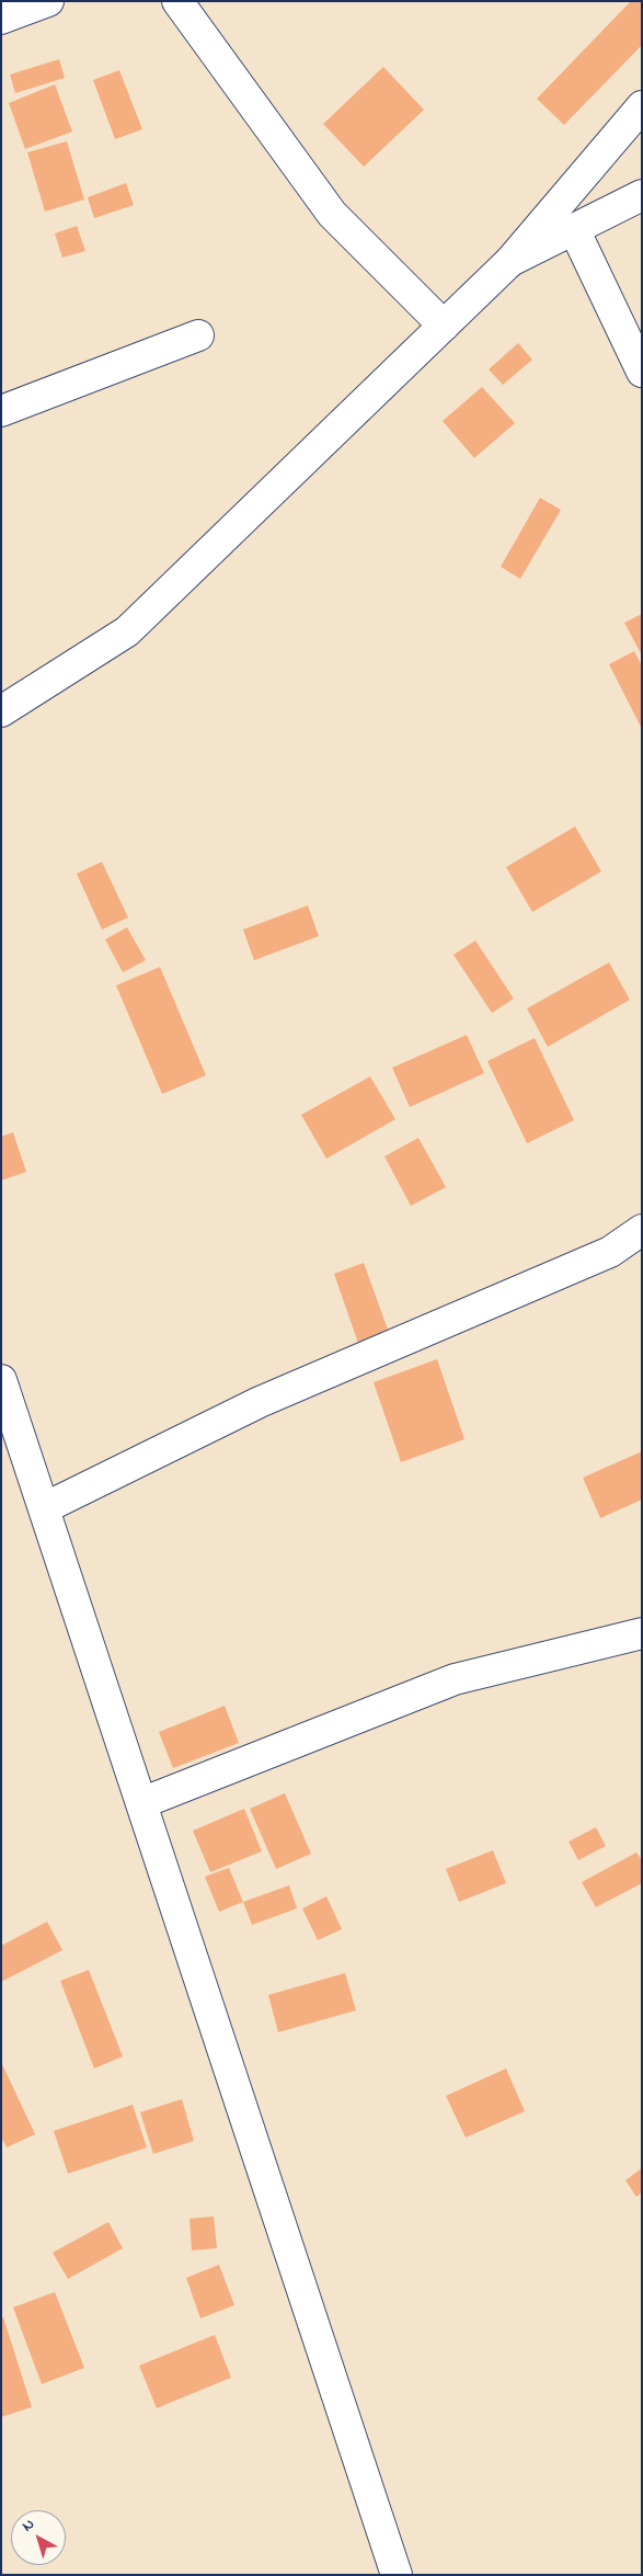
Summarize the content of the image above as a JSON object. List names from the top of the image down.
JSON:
{
  "north": "top left"
}
